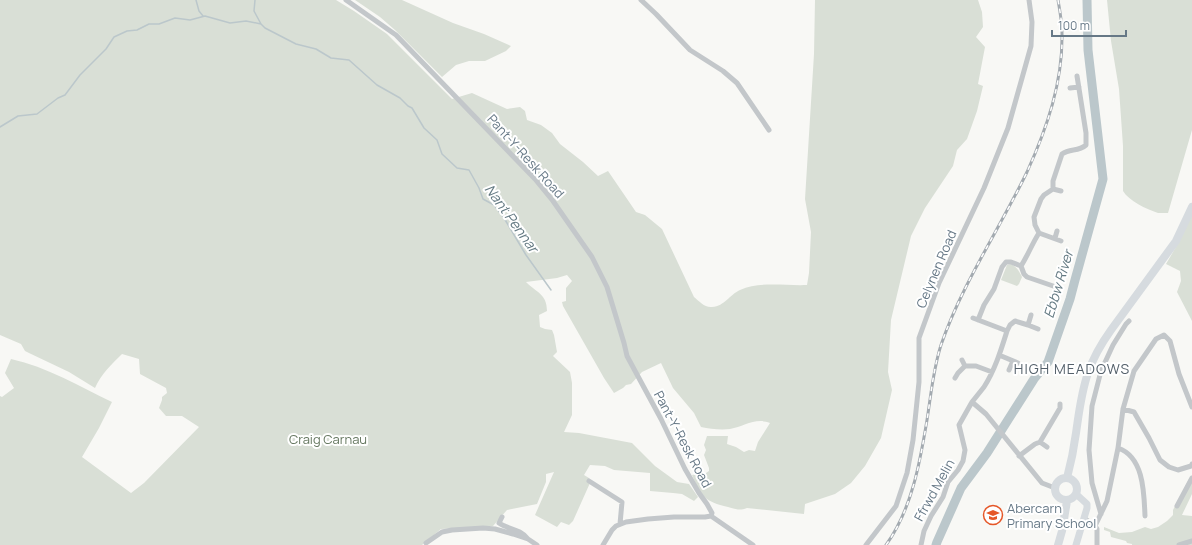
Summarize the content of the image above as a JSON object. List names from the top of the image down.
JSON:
{
  "streets": {
    "street": ["Pant-Y-Resk Road", "Celynen Road", "Ffrwd Melin"]
  },
  "districts": ["HIGH MEADOWS"],
  "water": ["Nant Pennar", "Ebbw River"],
  "parks": ["Craig Carnau"],
  "places": {
    "school or university": ["Abercarn Primary School"]
  },
  "scale_bar": "100 m"
}
